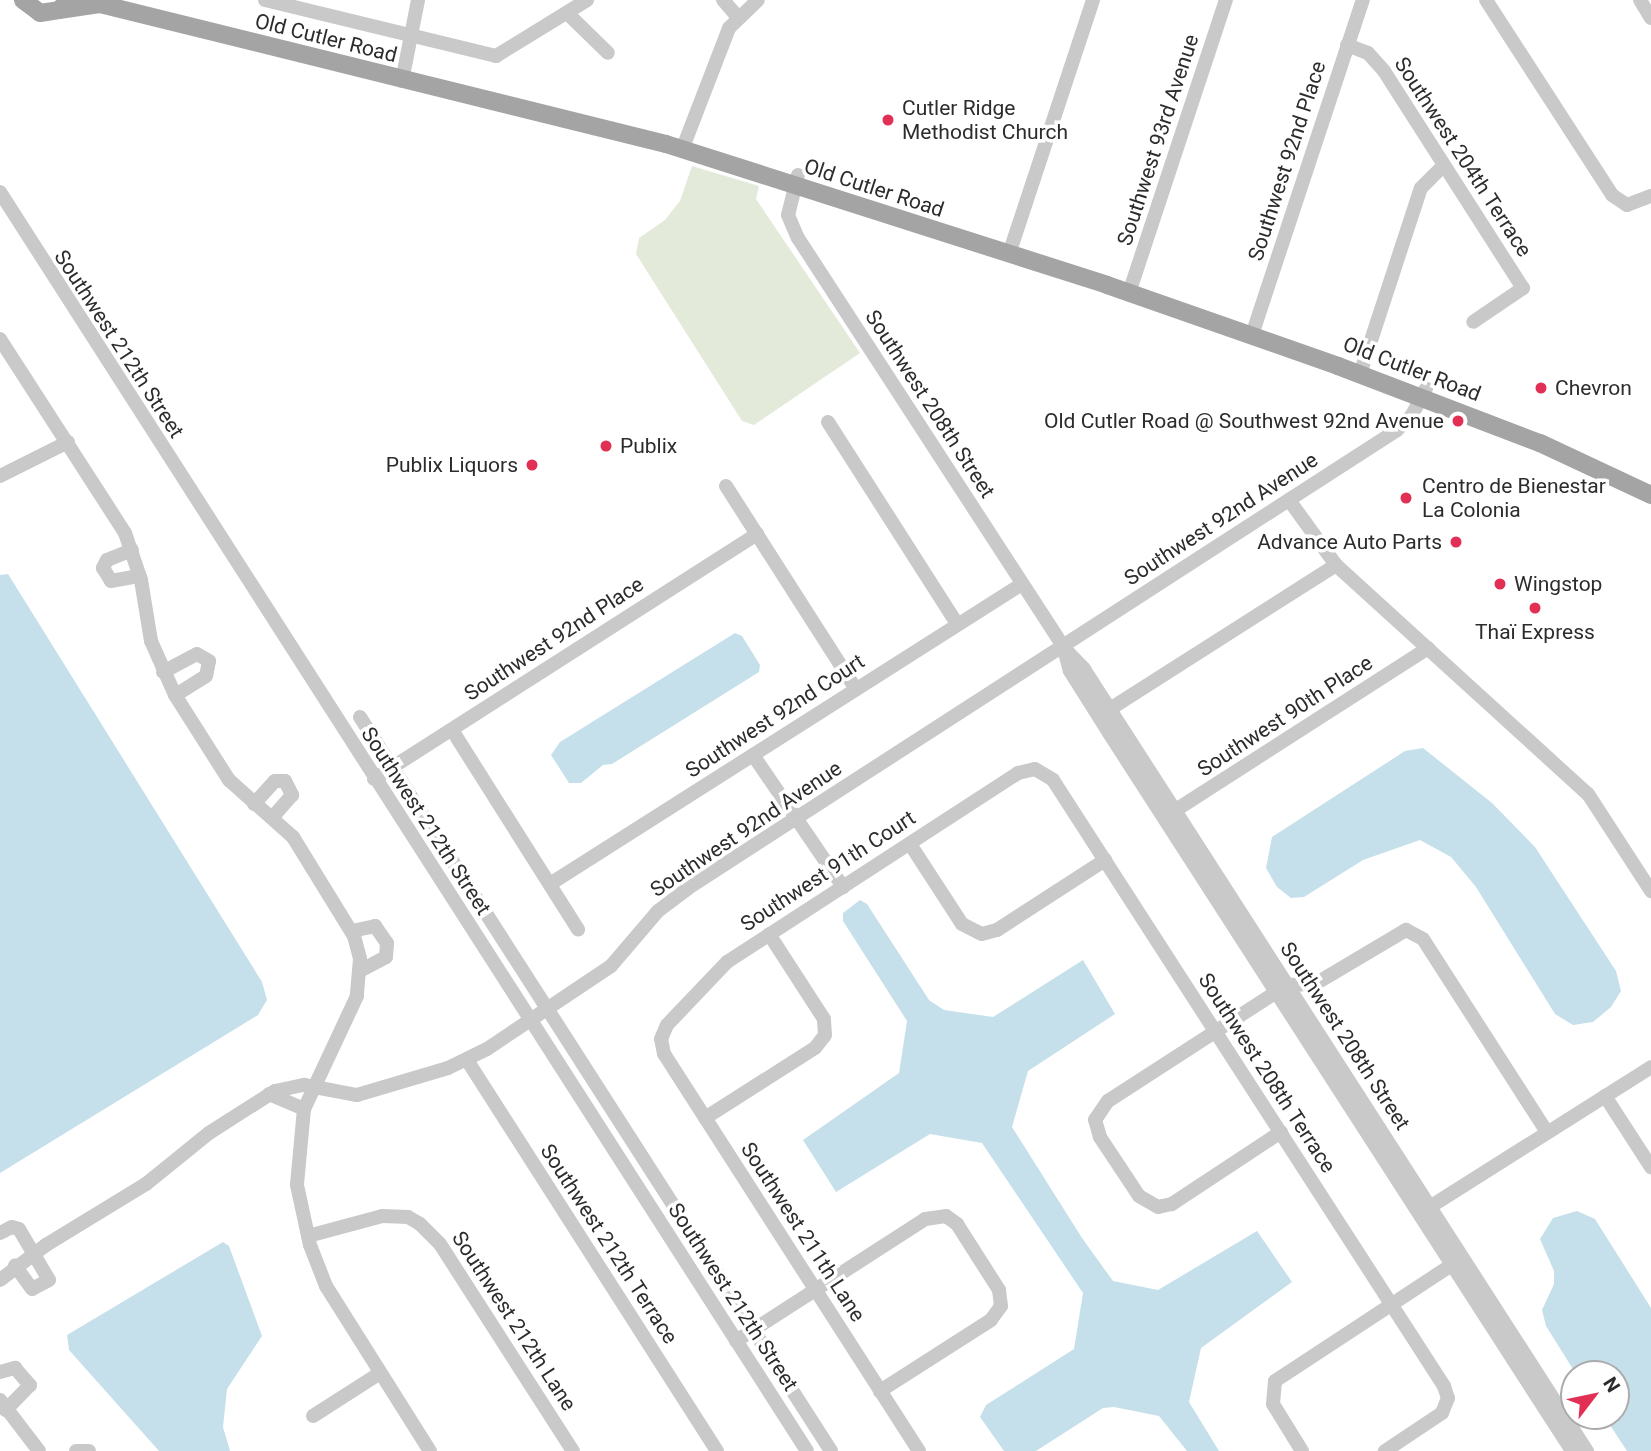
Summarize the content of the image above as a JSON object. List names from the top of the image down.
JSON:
{
  "streets": {
    "main road": ["Old Cutler Road"],
    "street": [
      "Southwest 93rd Avenue",
      "Southwest 204th Terrace",
      "Southwest 92nd Place",
      "Southwest 212th Street",
      "Southwest 208th Street",
      "Southwest 92nd Avenue",
      "Southwest 92nd Court",
      "Southwest 90th Place",
      "Southwest 91th Court",
      "Southwest 208th Terrace",
      "Southwest 211th Lane",
      "Southwest 212th Terrace",
      "Southwest 212th Lane"
    ]
  },
  "crossings": [
    ["Old Cutler Road", "Southwest 93rd Avenue"],
    ["Old Cutler Road", "Southwest 92nd Place"],
    ["Old Cutler Road", "Southwest 208th Street"],
    ["Old Cutler Road", "Southwest 92nd Avenue"],
    ["Southwest 204th Terrace", "Southwest 92nd Place"],
    ["Southwest 92nd Place", "Southwest 212th Street"],
    ["Southwest 212th Street", "Southwest 92nd Avenue"],
    ["Southwest 208th Street", "Southwest 92nd Avenue"],
    ["Southwest 208th Street", "Southwest 92nd Court"],
    ["Southwest 208th Street", "Southwest 90th Place"],
    ["Southwest 92nd Avenue", "Southwest 212th Terrace"],
    ["Southwest 91th Court", "Southwest 208th Terrace"],
    ["Southwest 91th Court", "Southwest 211th Lane"]
  ],
  "places": [
    "Cutler Ridge Methodist Church",
    "Chevron",
    "Old Cutler Road @ Southwest 92nd Avenue",
    "Publix",
    "Publix Liquors",
    "Centro de Bienestar La Colonia",
    "Advance Auto Parts",
    "Wingstop",
    "Thaï Express"
  ],
  "north": "top right"
}
